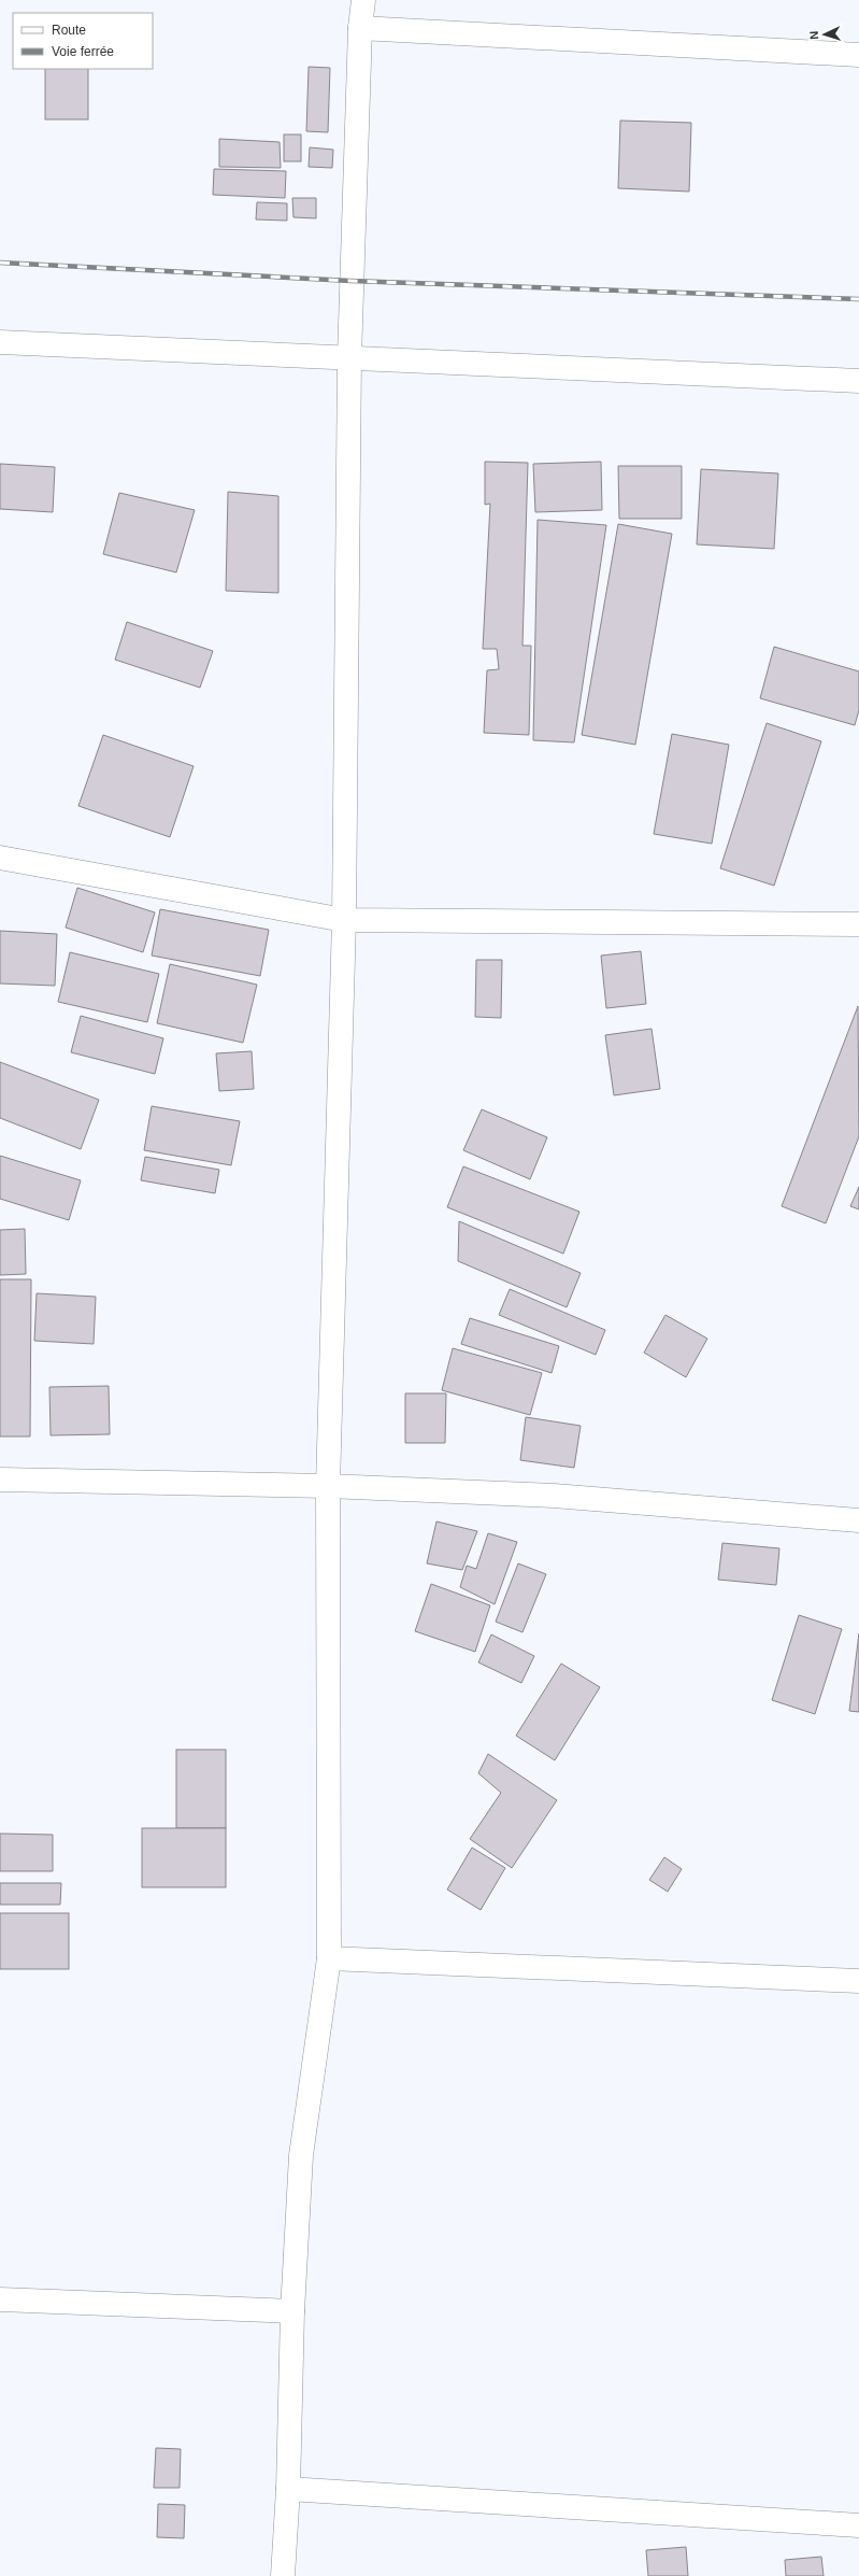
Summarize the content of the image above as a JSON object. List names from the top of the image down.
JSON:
{
  "legend": ["Route", "Voie ferrée"],
  "north": "left"
}
